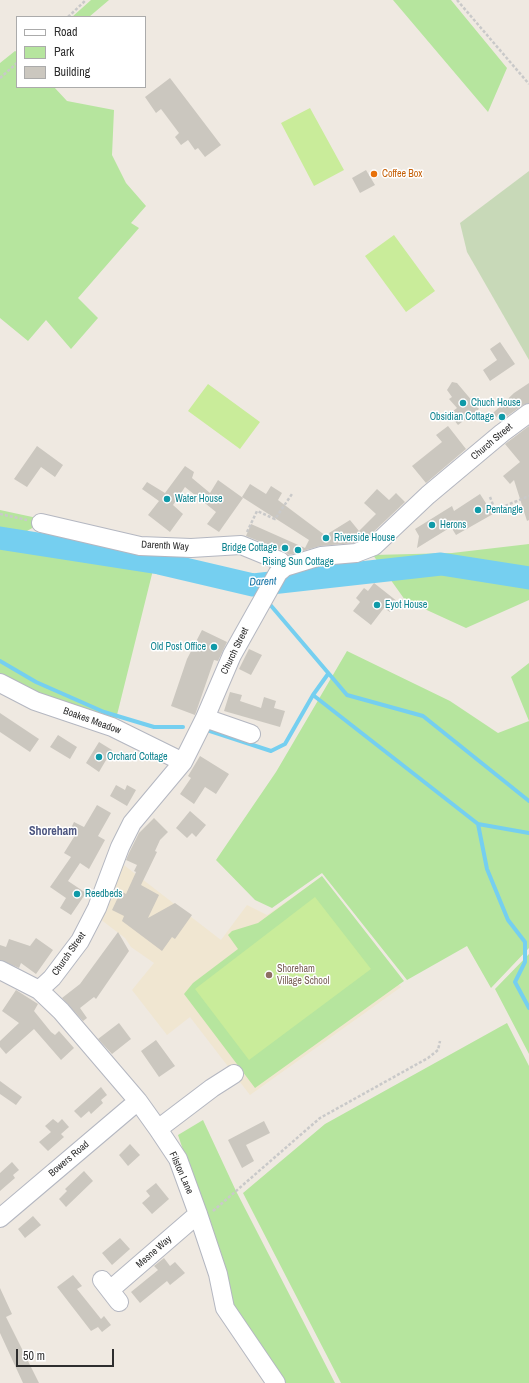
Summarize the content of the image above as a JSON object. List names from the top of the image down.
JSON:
{
  "streets": {
    "street": [
      "Church Street",
      "Darenth Way",
      "Boakes Meadow",
      "Bowers Road",
      "Filston Lane",
      "Mesne Way"
    ]
  },
  "crossings": [
    ["Church Street", "Darenth Way"],
    ["Church Street", "Boakes Meadow"],
    ["Church Street", "Filston Lane"],
    ["Bowers Road", "Filston Lane"],
    ["Filston Lane", "Mesne Way"]
  ],
  "districts": ["Shoreham"],
  "water": ["Darent"],
  "places": [
    "Coffee Box",
    "Chuch House",
    "Obsidian Cottage",
    "Water House",
    "Pentangle",
    "Herons",
    "Riverside House",
    "Bridge Cottage",
    "Rising Sun Cottage",
    "Eyot House",
    "Old Post Office",
    "Orchard Cottage",
    "Reedbeds",
    "Shoreham Village School"
  ],
  "legend": ["Road", "Park", "Building"],
  "scale_bar": "50 m"
}
